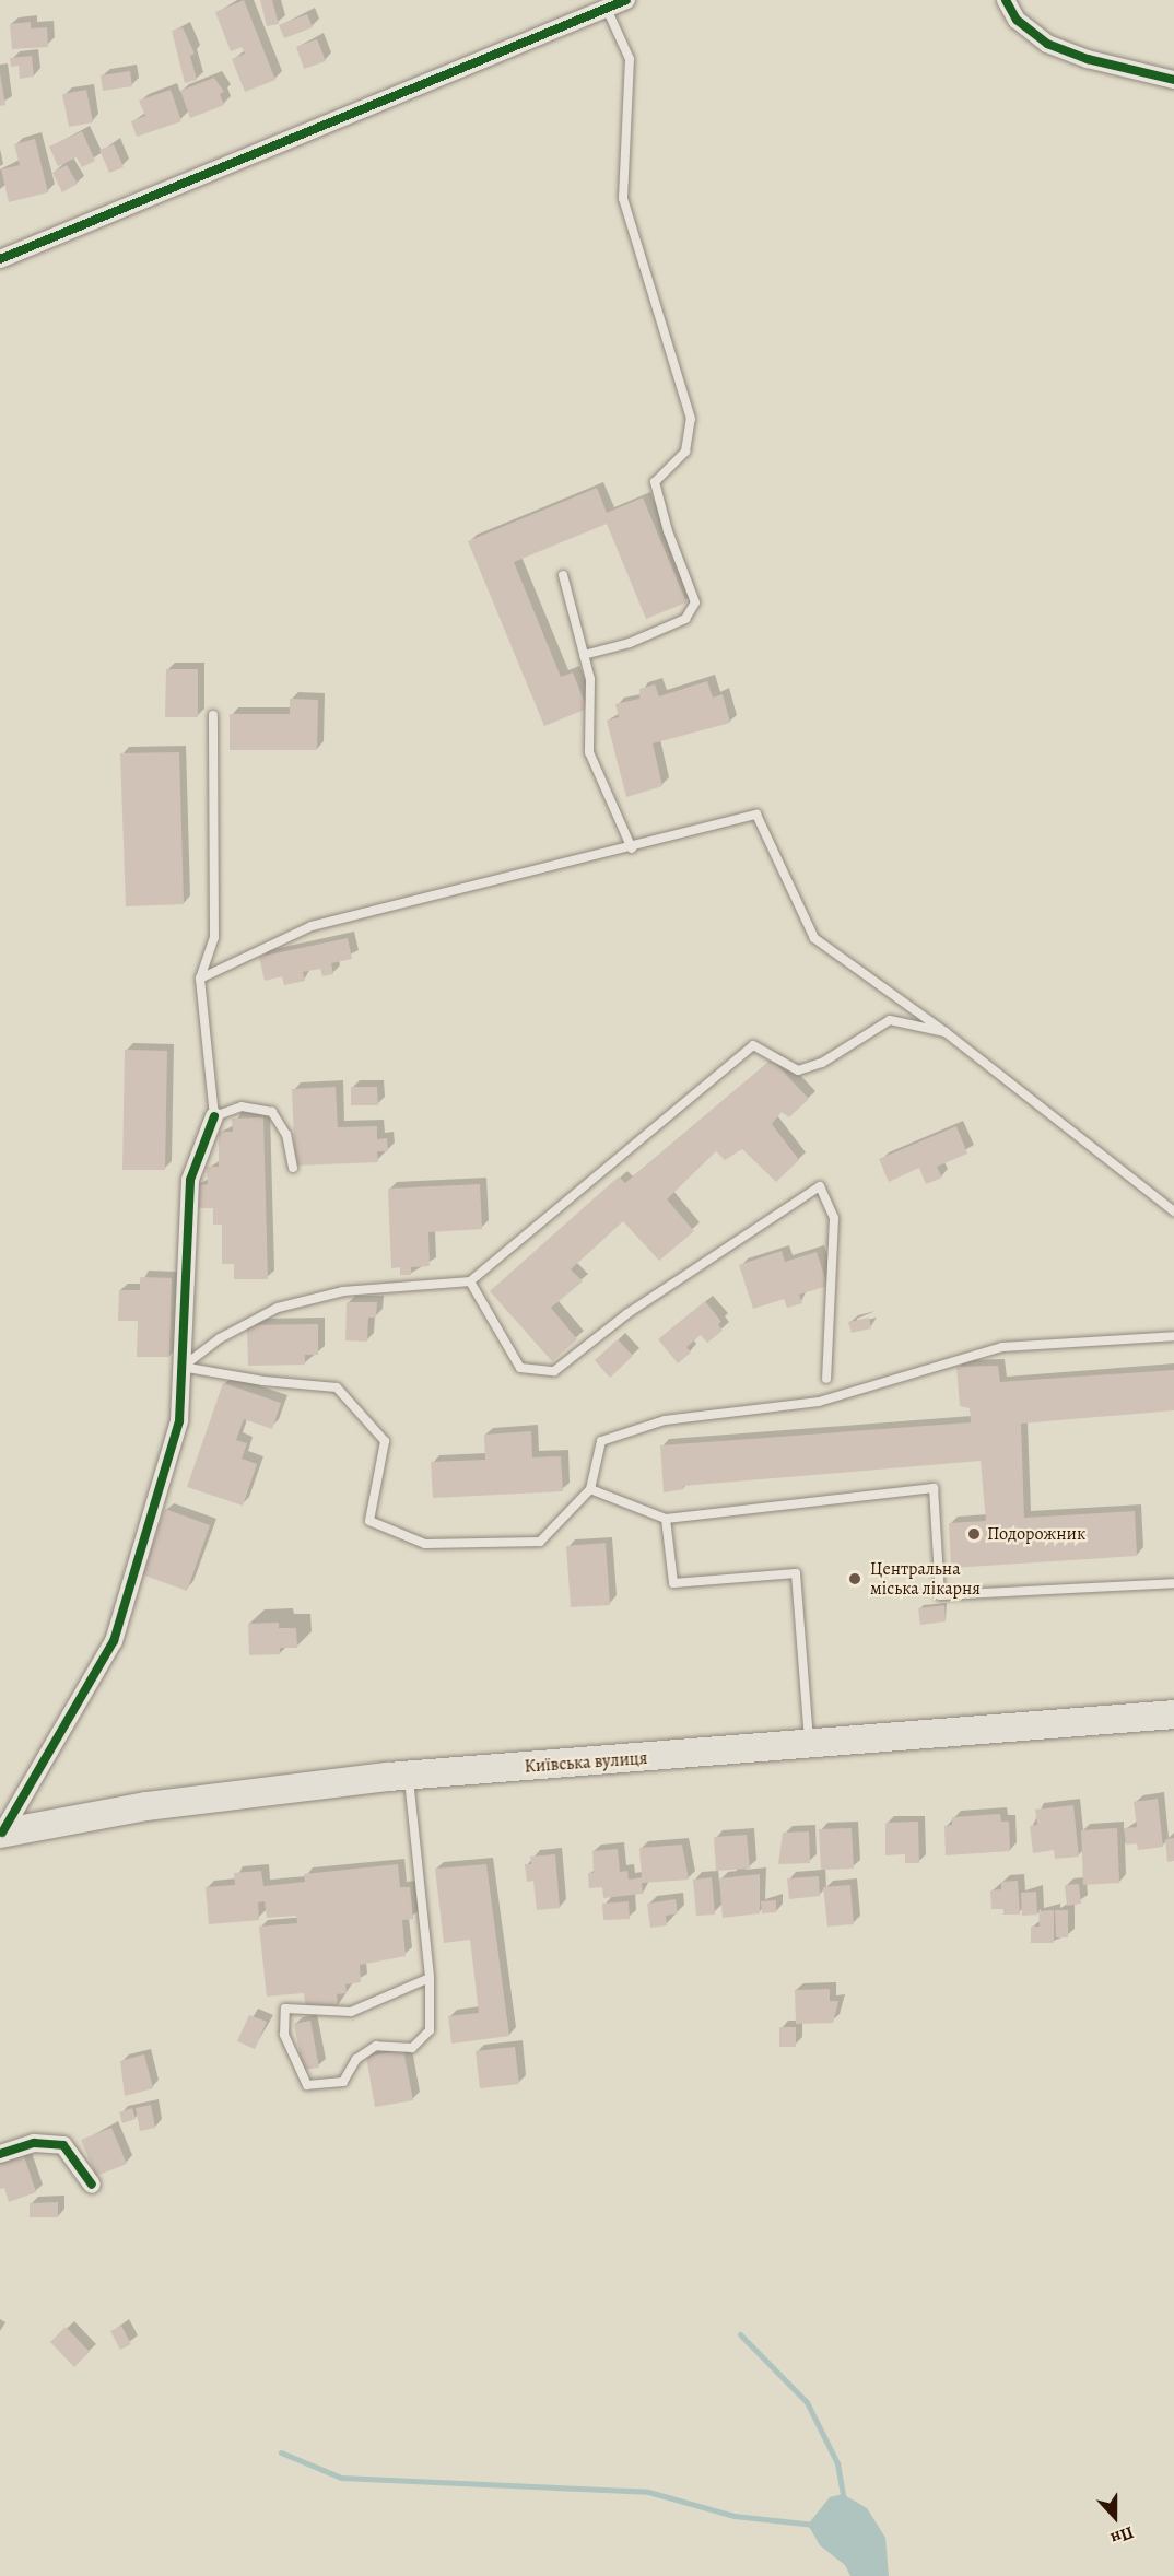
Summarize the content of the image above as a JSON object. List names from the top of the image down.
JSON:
{
  "streets": {
    "main road": ["Київська вулиця"]
  },
  "places": ["Подорожник", "Центральна міська лікарня"],
  "north": "bottom"
}
